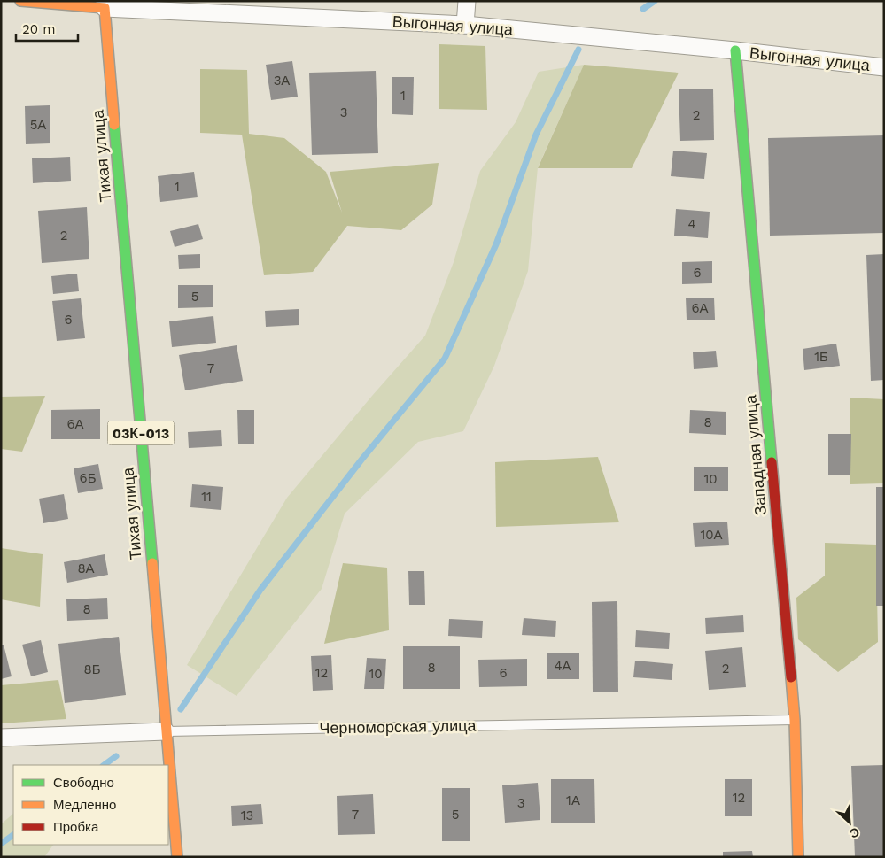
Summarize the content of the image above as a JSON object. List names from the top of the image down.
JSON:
{
  "streets": {
    "main road": [
      "Выгонная улица",
      "Тихая улица",
      "03К-013",
      "Западная улица"
    ],
    "street": ["Черноморская улица"]
  },
  "crossings": [
    ["Выгонная улица", "Тихая улица"],
    ["Выгонная улица", "Западная улица"],
    ["Тихая улица", "Черноморская улица"],
    ["Западная улица", "Черноморская улица"]
  ],
  "house_numbers": [
    "3А",
    "1",
    "3",
    "2",
    "5А",
    "1",
    "4",
    "2",
    "6",
    "5",
    "6А",
    "6",
    "1Б",
    "7",
    "8",
    "6А",
    "6Б",
    "10",
    "11",
    "10А",
    "8А",
    "8",
    "4А",
    "8",
    "2",
    "8Б",
    "12",
    "6",
    "10",
    "12",
    "1А",
    "3",
    "7",
    "5",
    "13"
  ],
  "legend": ["Свободно", "Медленно", "Пробка"],
  "scale_bar": "20 m",
  "north": "bottom right"
}
